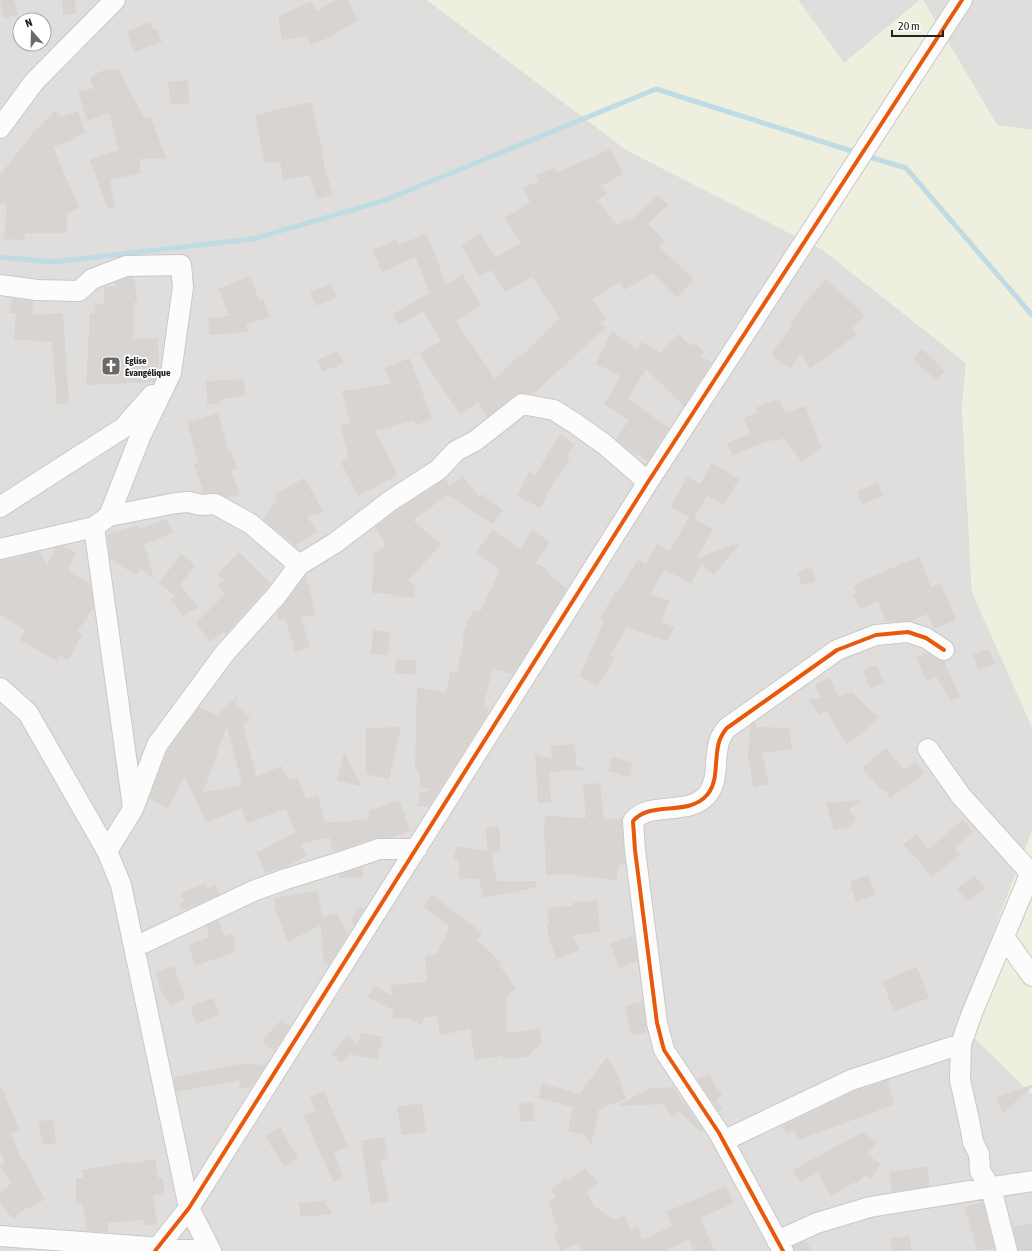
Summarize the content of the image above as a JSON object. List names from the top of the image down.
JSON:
{
  "places": {
    "church": ["Église Évangélique"]
  },
  "scale_bar": "20 m",
  "north": "top"
}
